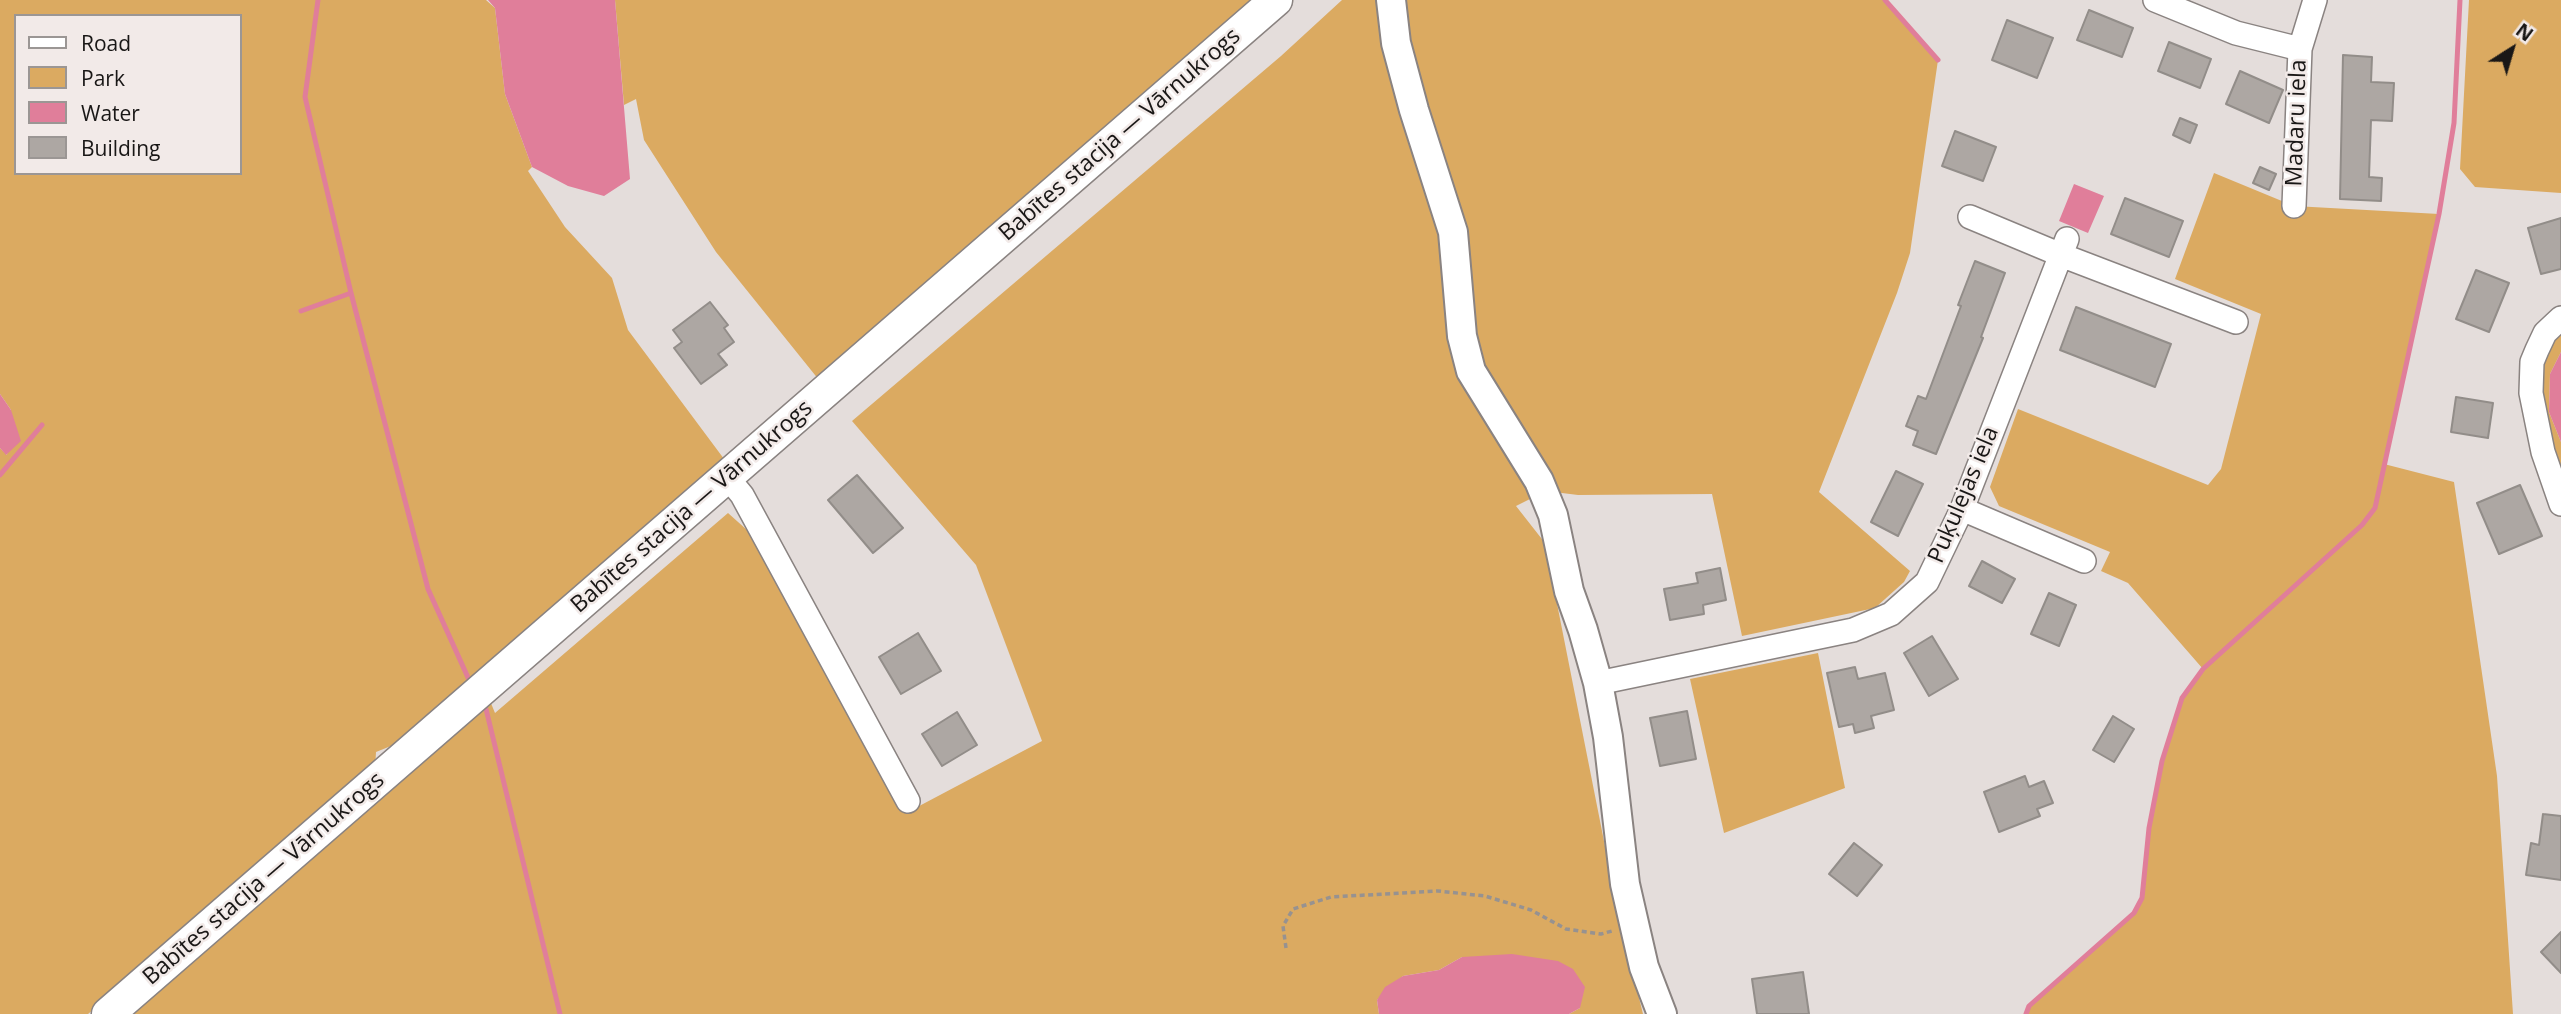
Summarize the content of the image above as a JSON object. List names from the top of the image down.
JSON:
{
  "streets": {
    "main road": ["Babītes stacija — Vārnukrogs"],
    "street": ["Madaru iela", "Puķulejas iela"]
  },
  "legend": [
    "Road",
    "Park",
    "Water",
    "Building"
  ],
  "north": "top right"
}
